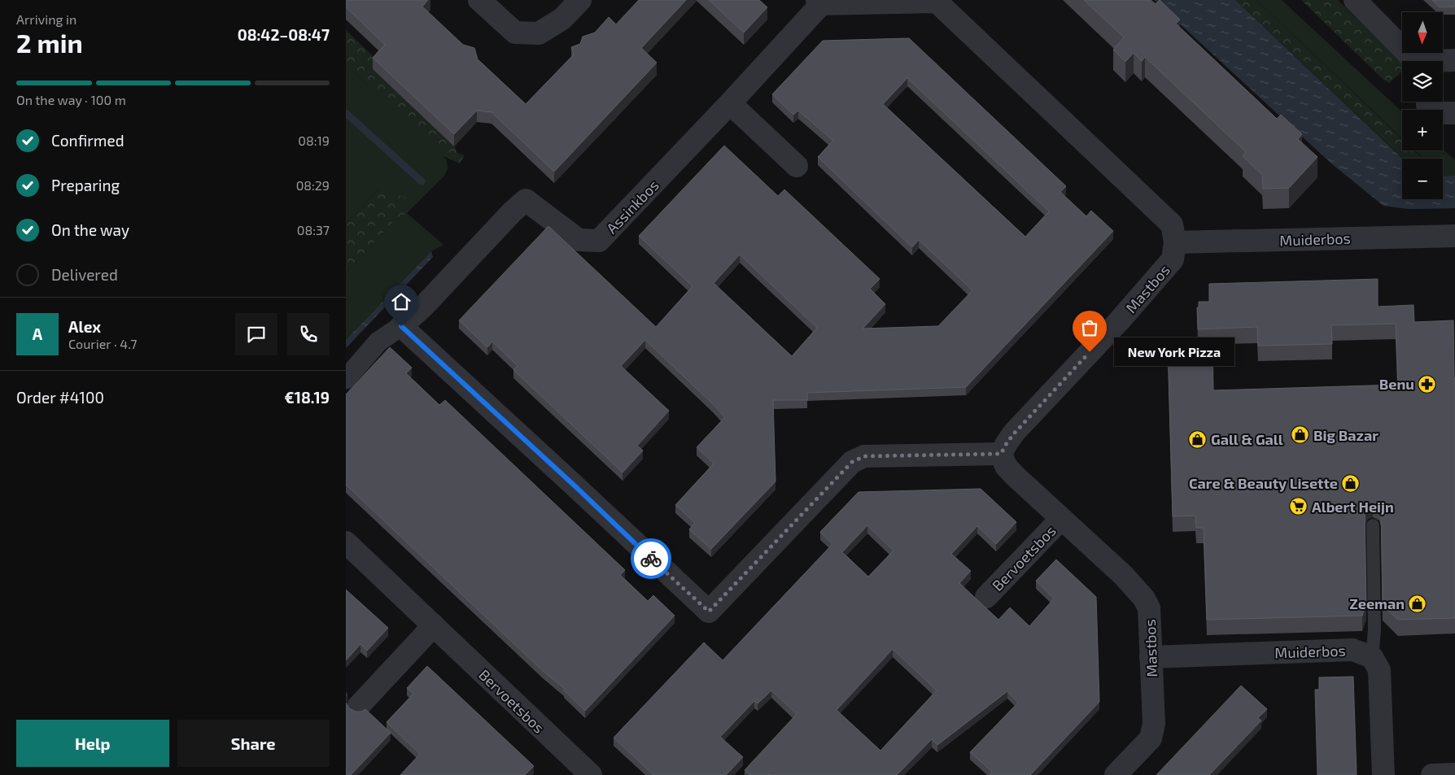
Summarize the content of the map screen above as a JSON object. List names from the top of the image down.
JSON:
{
  "streets": {
    "street": [
      "Assinkbos",
      "Muiderbos",
      "Mastbos",
      "Bervoetsbos"
    ]
  },
  "crossings": [
    ["Assinkbos", "Mastbos"],
    ["Muiderbos", "Mastbos"],
    ["Mastbos", "Bervoetsbos"]
  ],
  "places": {
    "other": ["New York Pizza"],
    "pharmacy": ["Benu"],
    "shop": [
      "Big Bazar",
      "Gall & Gall",
      "Care & Beauty Lisette",
      "Zeeman"
    ],
    "supermarket": ["Albert Heijn"]
  },
  "north": "bottom",
  "page": {
    "heading": ["2 min", "Arriving in", "08:42–08:47"],
    "panel": [
      "Alex",
      "Courier · 4.7",
      "Order #4100",
      "€18.19"
    ],
    "map_buttons": ["+", "−"],
    "bar": "On the way · 100 m",
    "list": [
      ["Confirmed", "08:19"],
      ["Preparing", "08:29"],
      ["On the way", "08:37"],
      "Delivered"
    ],
    "round": "A",
    "bubble": "New York Pizza",
    "buttons": ["Help", "Share"]
  }
}
